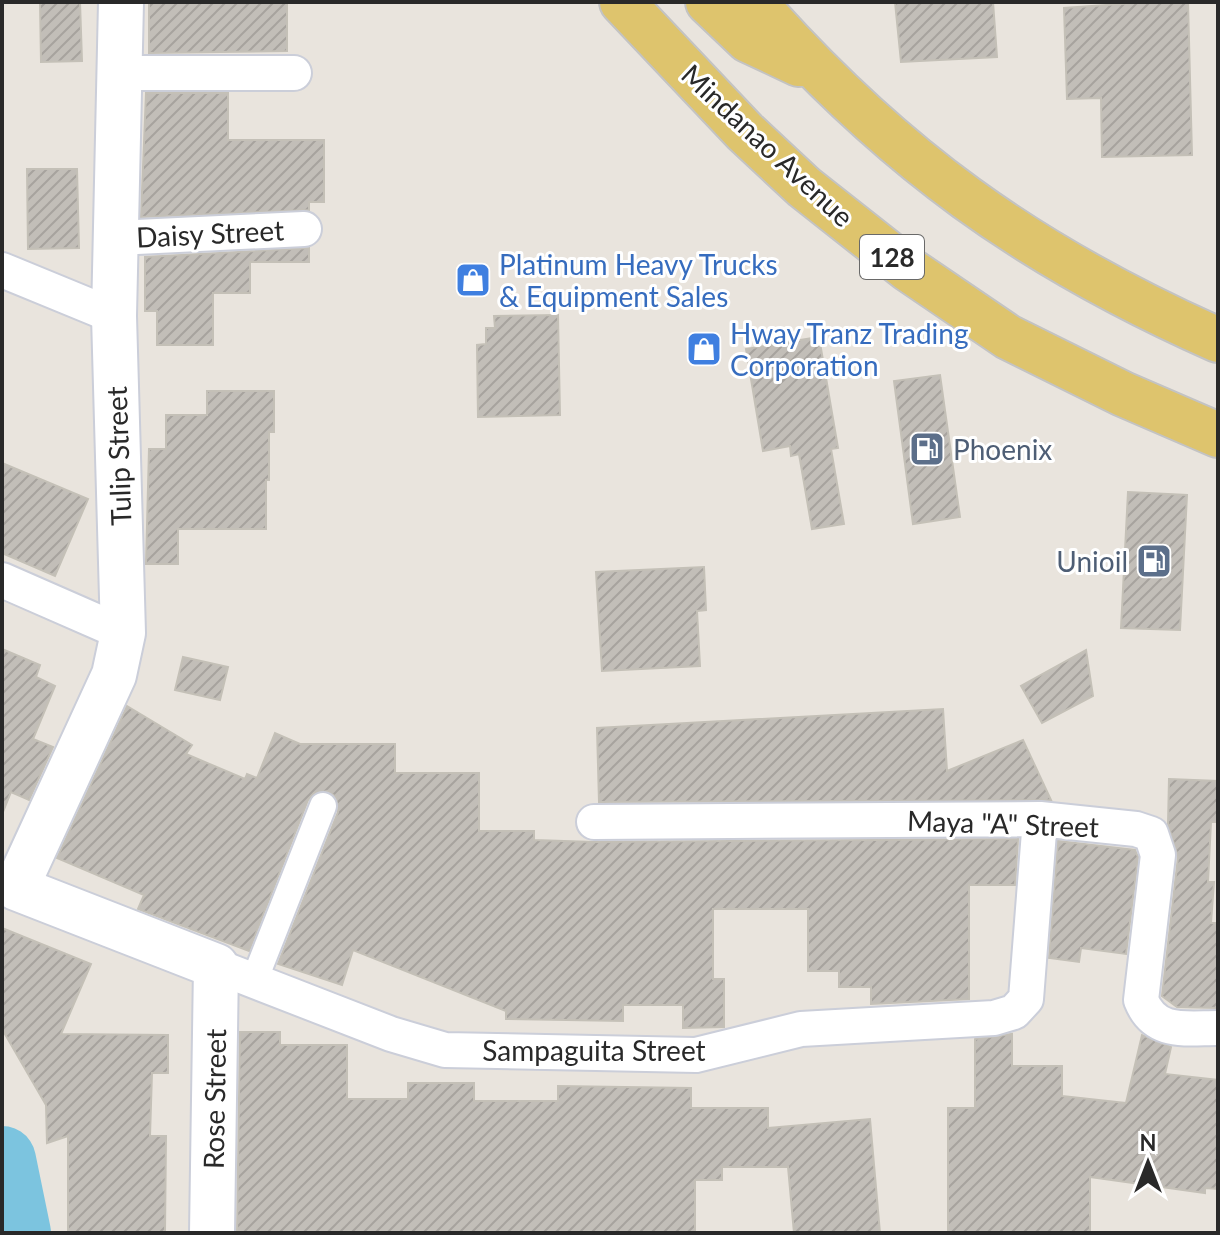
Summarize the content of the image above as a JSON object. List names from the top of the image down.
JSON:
{
  "streets": {
    "main road": ["Mindanao Avenue", "128"],
    "street": [
      "Daisy Street",
      "Tulip Street",
      "Maya \"A\" Street",
      "Sampaguita Street",
      "Rose Street"
    ]
  },
  "crossings": [
    ["Daisy Street", "Tulip Street"],
    ["Tulip Street", "Sampaguita Street"],
    ["Maya \"A\" Street", "Sampaguita Street"],
    ["Sampaguita Street", "Rose Street"]
  ],
  "places": {
    "shop": ["Platinum Heavy Trucks & Equipment Sales", "Hway Tranz Trading Corporation"],
    "fuel station": ["Phoenix", "Unioil"]
  },
  "north": "top"
}
